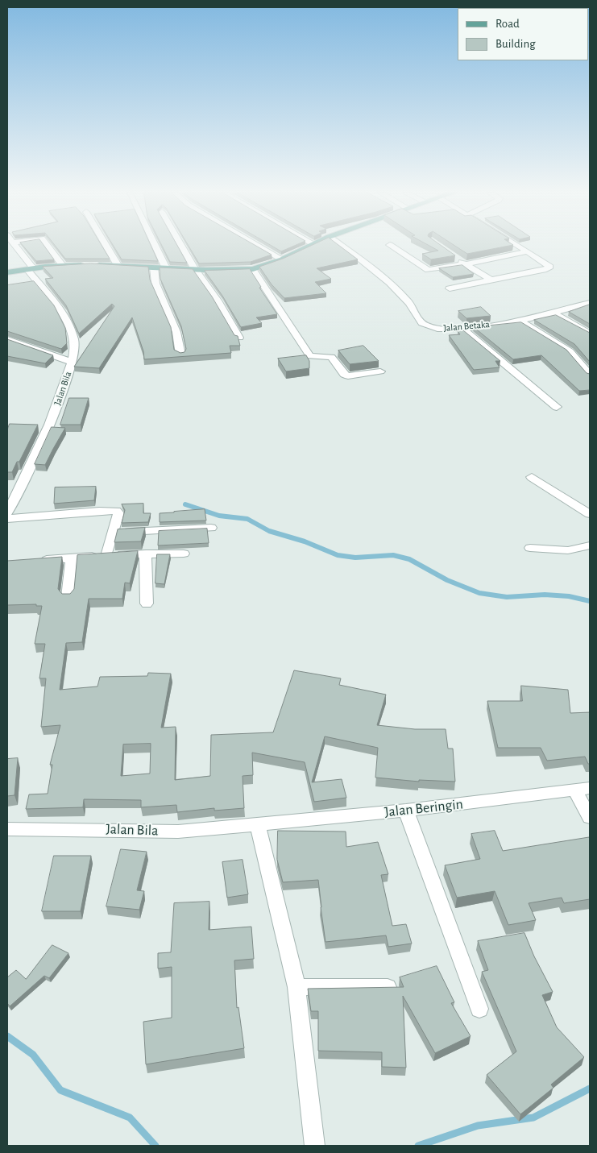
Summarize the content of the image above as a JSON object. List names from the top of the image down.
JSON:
{
  "streets": {
    "street": ["Jalan Betaka", "Jalan Bila", "Jalan Beringin"]
  },
  "crossings": [
    ["Jalan Bila", "Jalan Beringin"]
  ],
  "legend": ["Road", "Building"]
}
